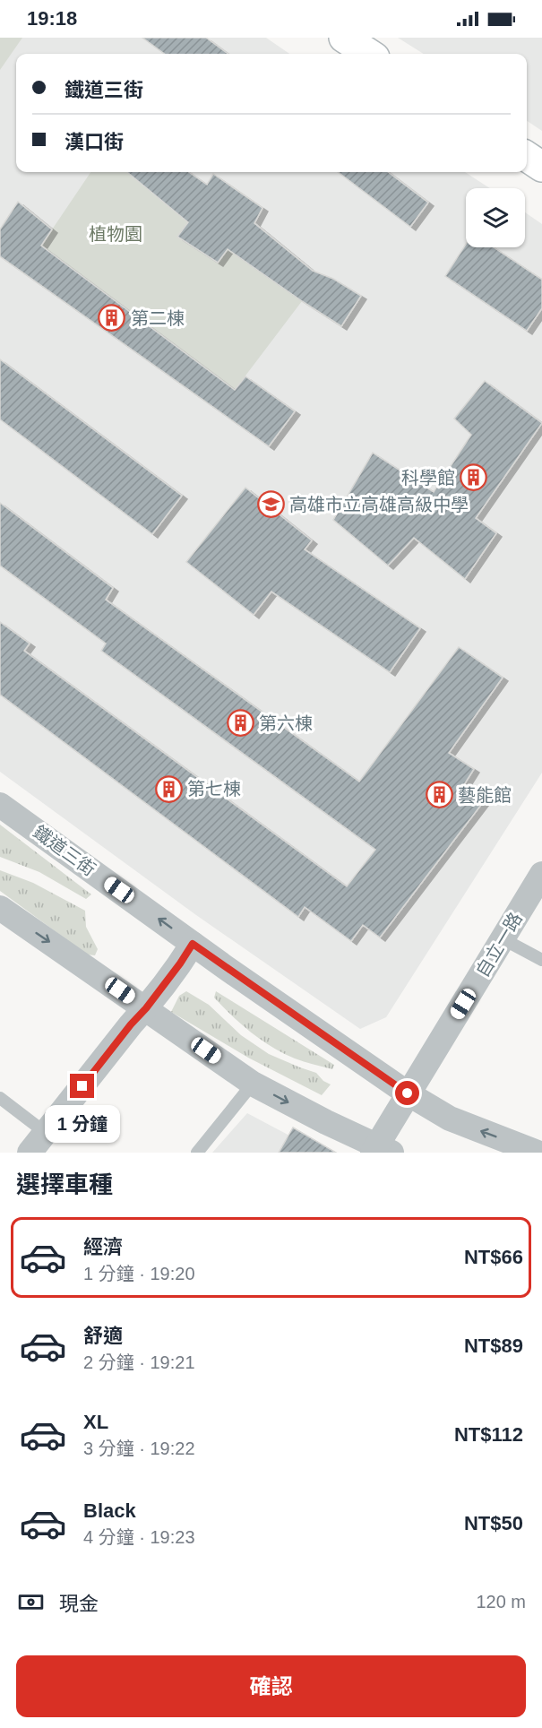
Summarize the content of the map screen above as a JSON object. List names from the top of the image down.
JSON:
{
  "streets": {
    "street": ["鐵道三街", "自立一路"]
  },
  "crossings": [
    ["鐵道三街", "自立一路"]
  ],
  "parks": ["植物園"],
  "places": {
    "building": [
      "第二棟",
      "科學館",
      "第六棟",
      "第七棟",
      "藝能館"
    ],
    "school or university": ["高雄市立高雄高級中學"]
  },
  "page": {
    "status": "19:18",
    "banner": ["鐵道三街", "漢口街"],
    "bubble": "1 分鐘",
    "heading": "選擇車種",
    "list": [
      {
        "name": "經濟",
        "note": "1 分鐘 · 19:20",
        "value": "NT$66"
      },
      {
        "name": "舒適",
        "note": "2 分鐘 · 19:21",
        "value": "NT$89"
      },
      {
        "name": "XL",
        "note": "3 分鐘 · 19:22",
        "value": "NT$112"
      },
      {
        "name": "Black",
        "note": "4 分鐘 · 19:23",
        "value": "NT$50"
      }
    ],
    "pay": ["現金", "120 m"],
    "buttons": "確認"
  }
}
